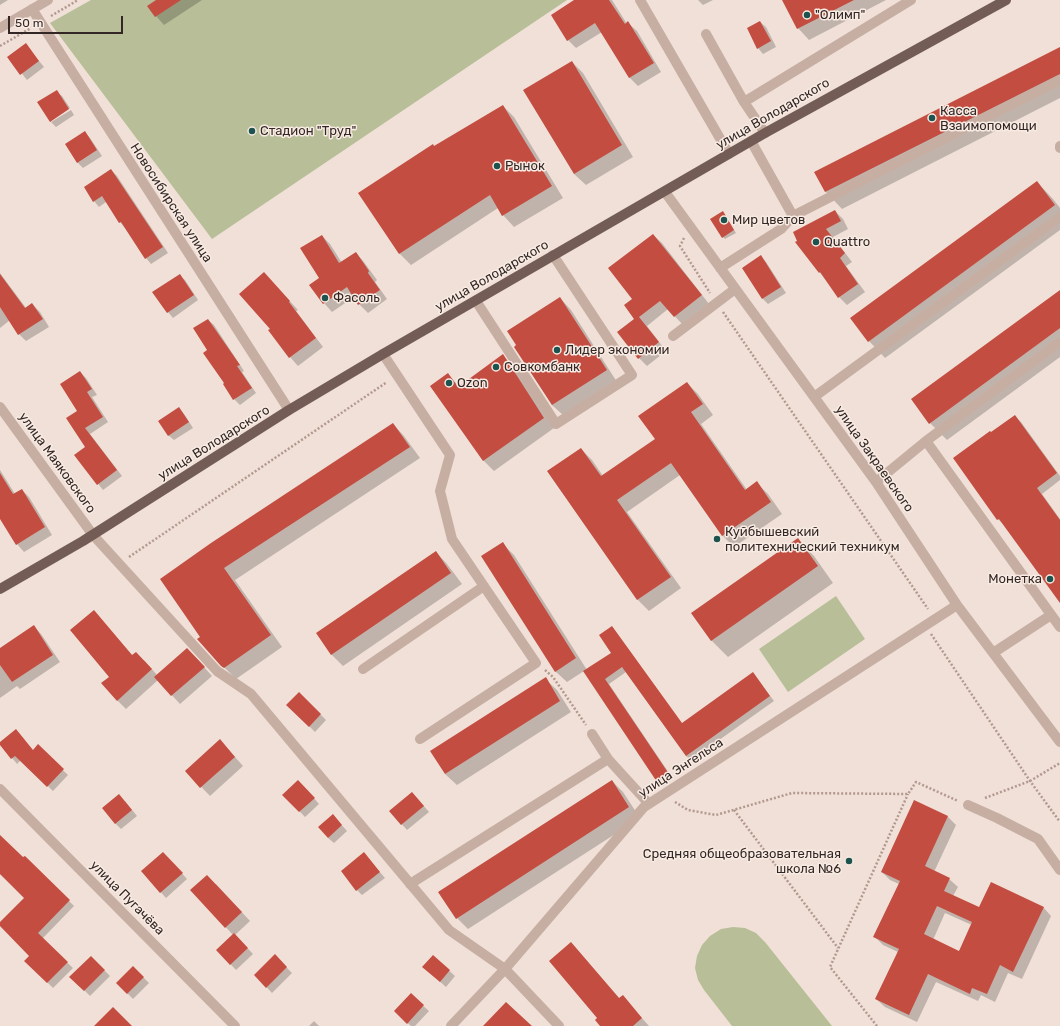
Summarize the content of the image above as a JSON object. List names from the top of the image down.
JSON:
{
  "streets": {
    "main road": ["улица Володарского"],
    "street": [
      "Новосибирская улица",
      "улица Закраевского",
      "улица Маяковского",
      "улица Энгельса",
      "улица Пугачёва"
    ]
  },
  "crossings": [
    ["улица Володарского", "Новосибирская улица"],
    ["улица Володарского", "улица Закраевского"],
    ["улица Володарского", "улица Маяковского"],
    ["улица Закраевского", "улица Энгельса"],
    ["улица Маяковского", "улица Энгельса"]
  ],
  "places": [
    "\"Олимп\"",
    "Касса Взаимопомощи",
    "Стадион \"Труд\"",
    "Рынок",
    "Мир цветов",
    "Quattro",
    "Фасоль",
    "Лидер экономии",
    "Совкомбанк",
    "Ozon",
    "Куйбышевский политехнический техникум",
    "Монетка",
    "Средняя общеобразовательная школа №6"
  ],
  "scale_bar": "50 m"
}
